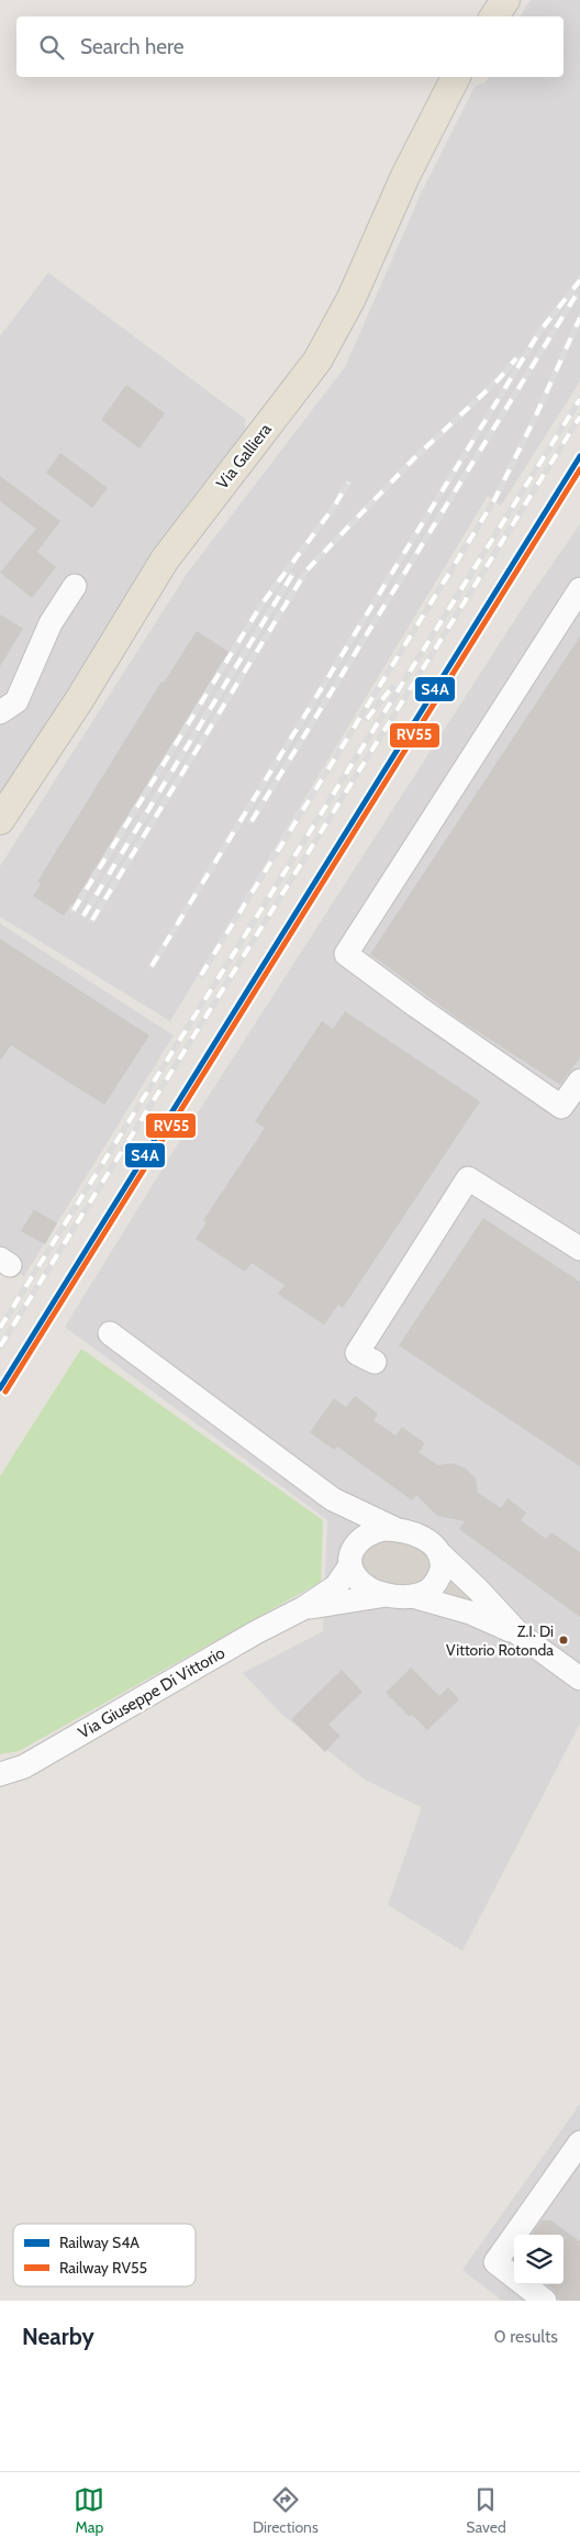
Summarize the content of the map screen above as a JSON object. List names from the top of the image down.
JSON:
{
  "streets": {
    "main road": ["Via Galliera"],
    "street": ["Via Giuseppe Di Vittorio"]
  },
  "places": ["Z.I. Di Vittorio Rotonda"],
  "lines": ["rail line S4A", "rail line RV55"],
  "legend": ["Railway S4A", "Railway RV55"],
  "page": {
    "search": "Search here",
    "heading": ["Nearby", "0 results"],
    "nav": ["Map", "Directions", "Saved"]
  }
}
